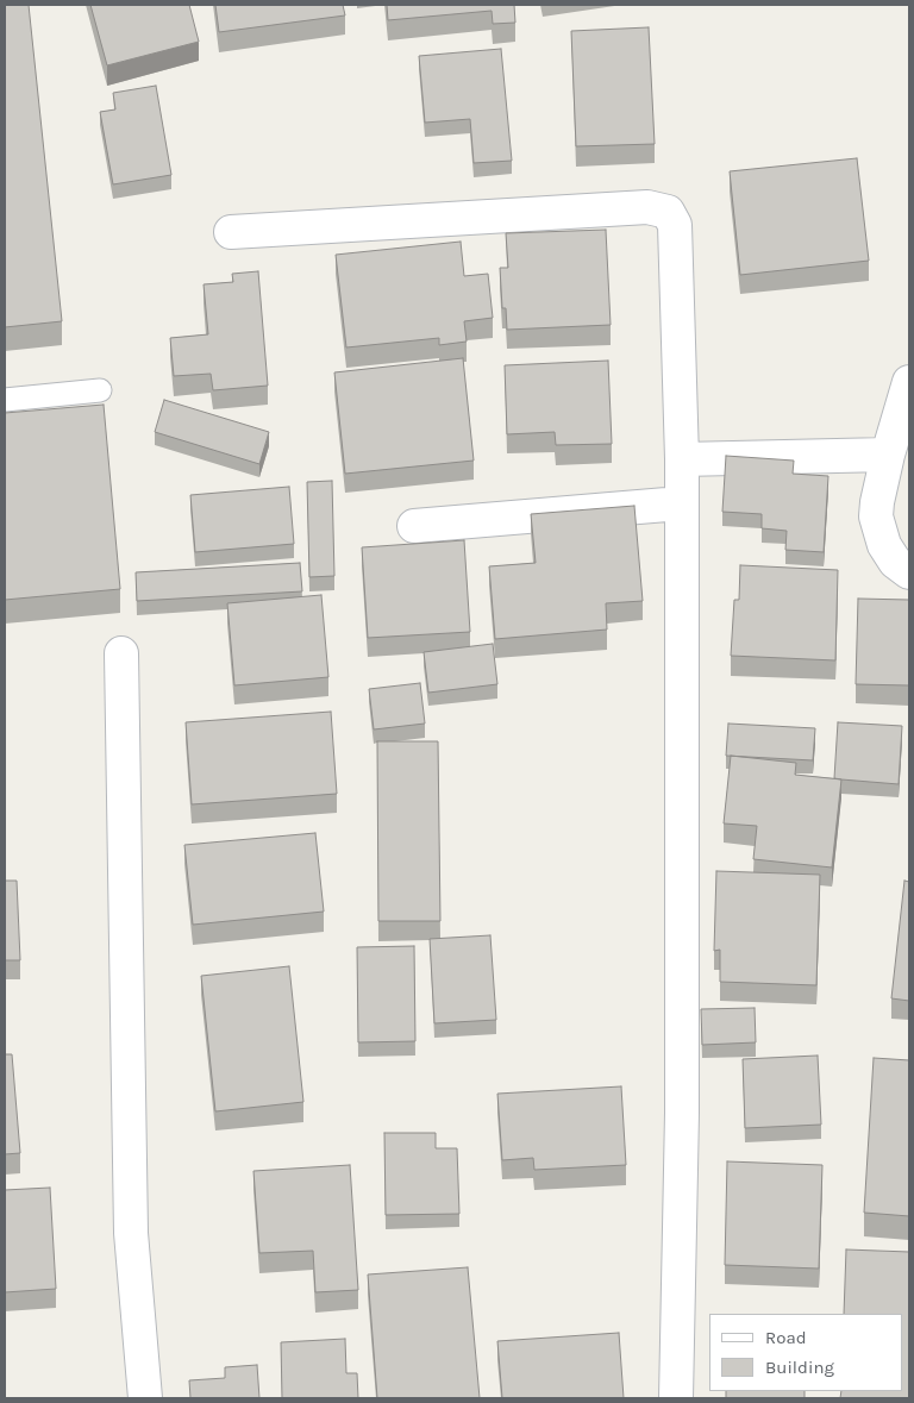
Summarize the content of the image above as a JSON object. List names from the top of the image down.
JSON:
{
  "legend": ["Road", "Building"]
}
